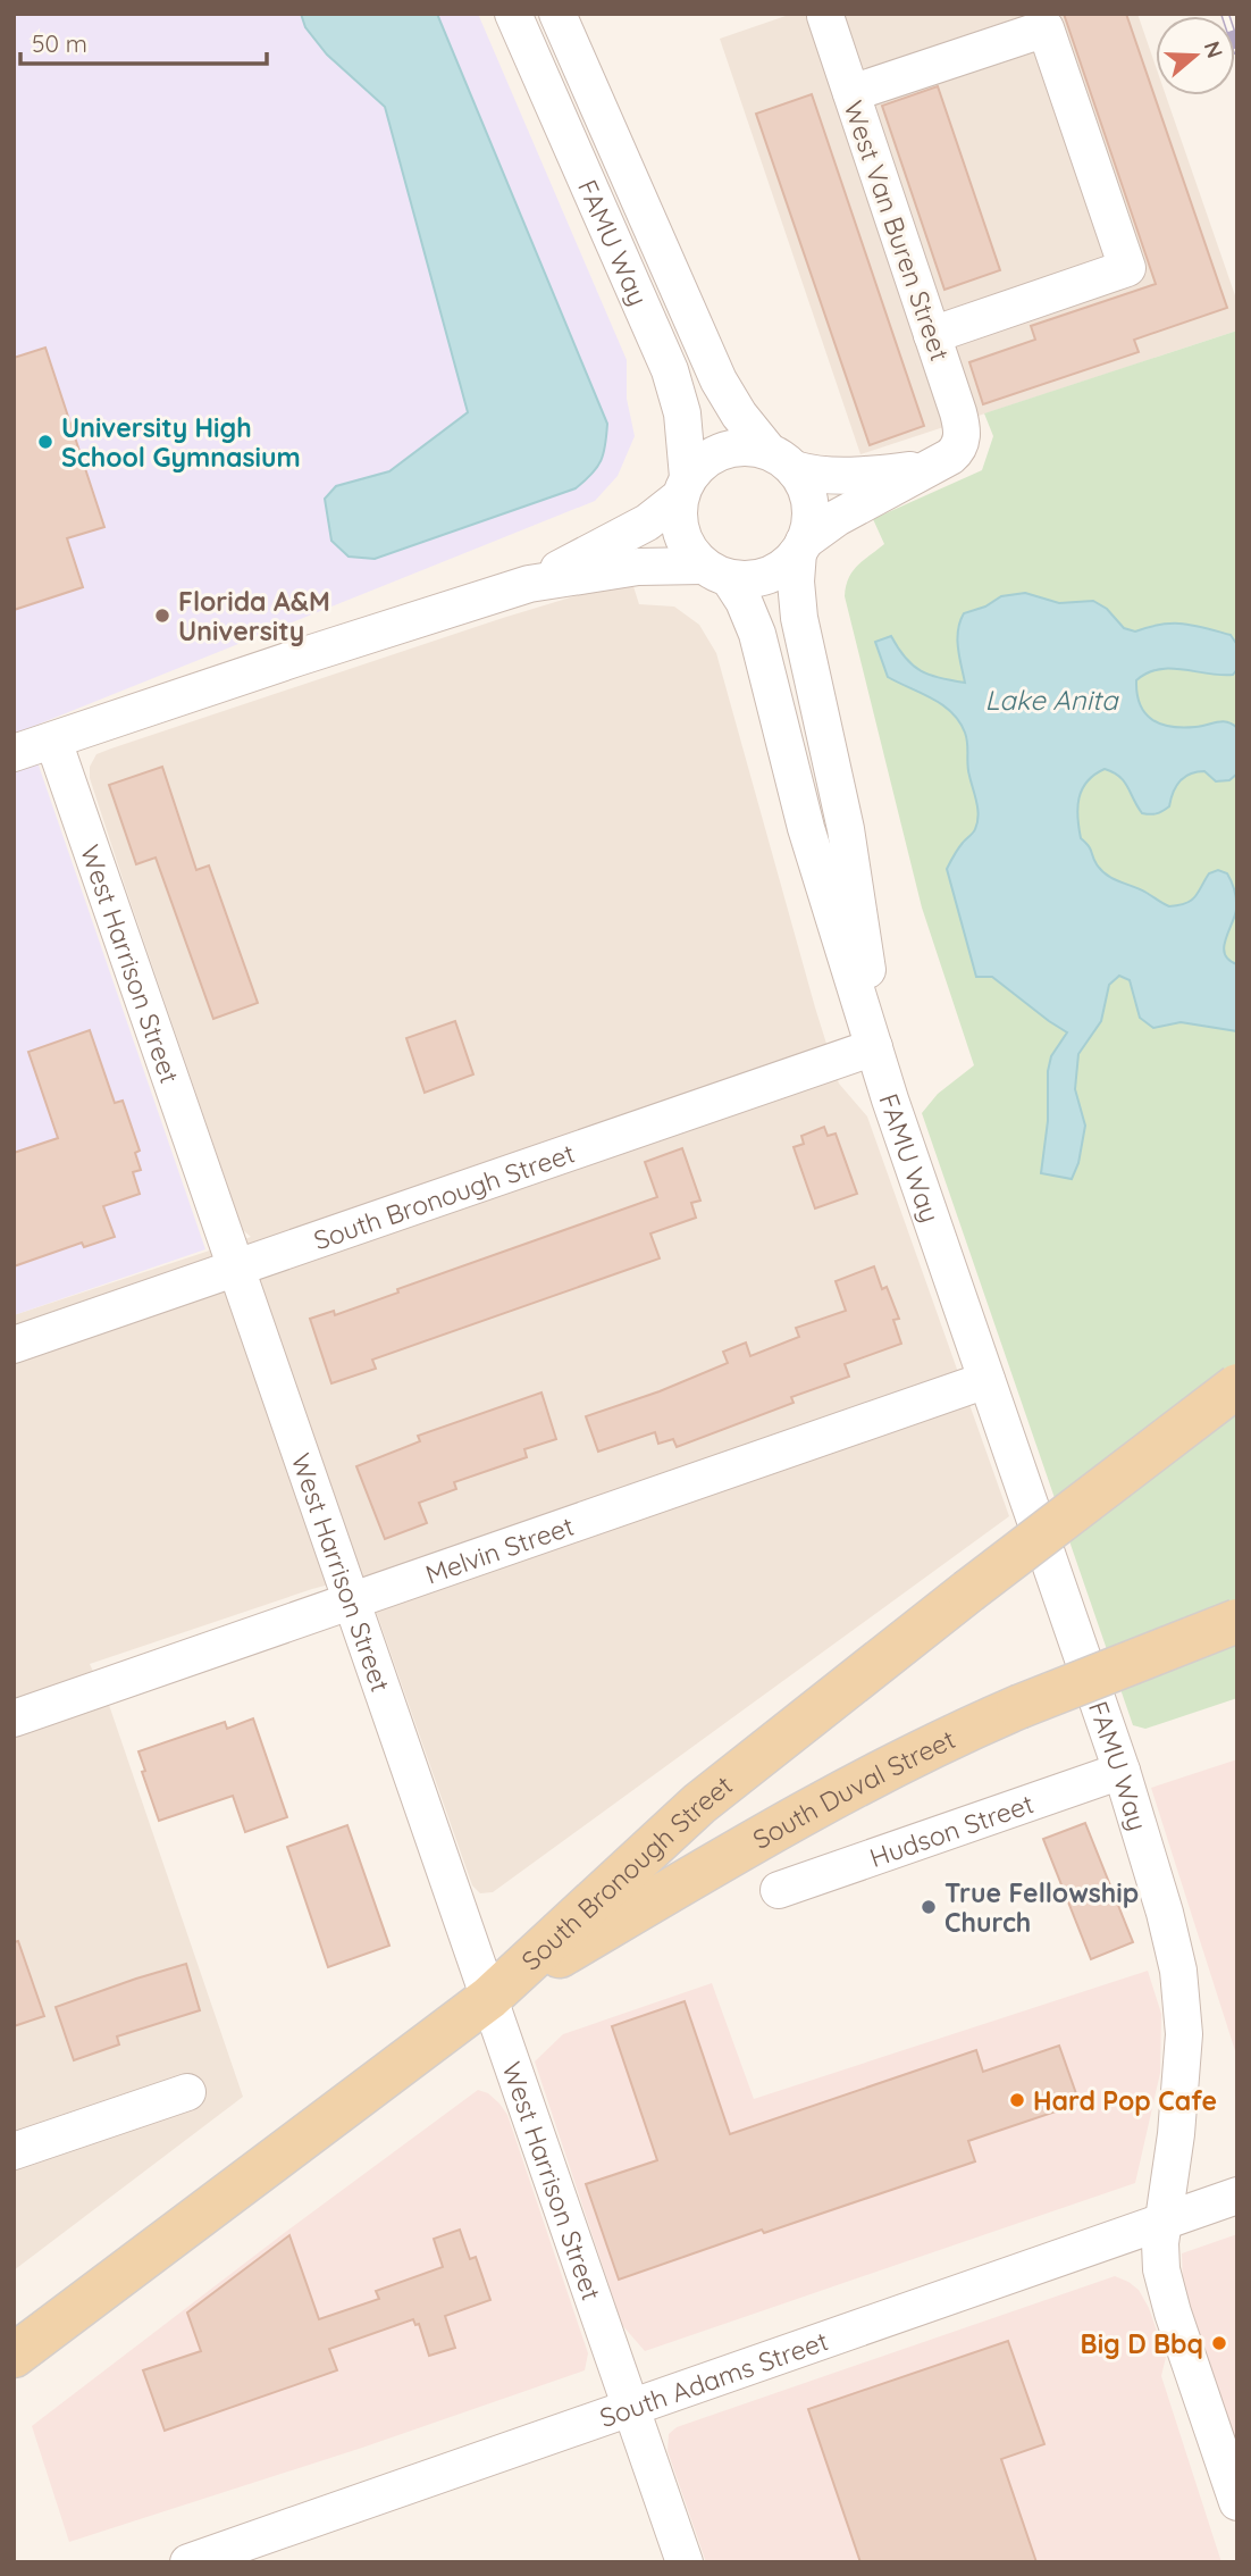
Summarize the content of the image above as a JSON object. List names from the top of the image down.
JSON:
{
  "streets": {
    "main road": ["South Bronough Street", "South Duval Street"],
    "street": [
      "West Van Buren Street",
      "FAMU Way",
      "West Harrison Street",
      "Melvin Street",
      "Hudson Street",
      "South Adams Street"
    ]
  },
  "crossings": [
    ["FAMU Way", "South Bronough Street"],
    ["FAMU Way", "Melvin Street"],
    ["FAMU Way", "Hudson Street"],
    ["FAMU Way", "South Adams Street"],
    ["West Harrison Street", "South Bronough Street"],
    ["West Harrison Street", "Melvin Street"],
    ["West Harrison Street", "South Duval Street"],
    ["West Harrison Street", "South Adams Street"],
    ["South Bronough Street", "South Duval Street"]
  ],
  "water": ["Lake Anita"],
  "places": [
    "University High School Gymnasium",
    "Florida A&M University",
    "True Fellowship Church",
    "Hard Pop Cafe",
    "Big D Bbq"
  ],
  "scale_bar": "50 m",
  "north": "right"
}
